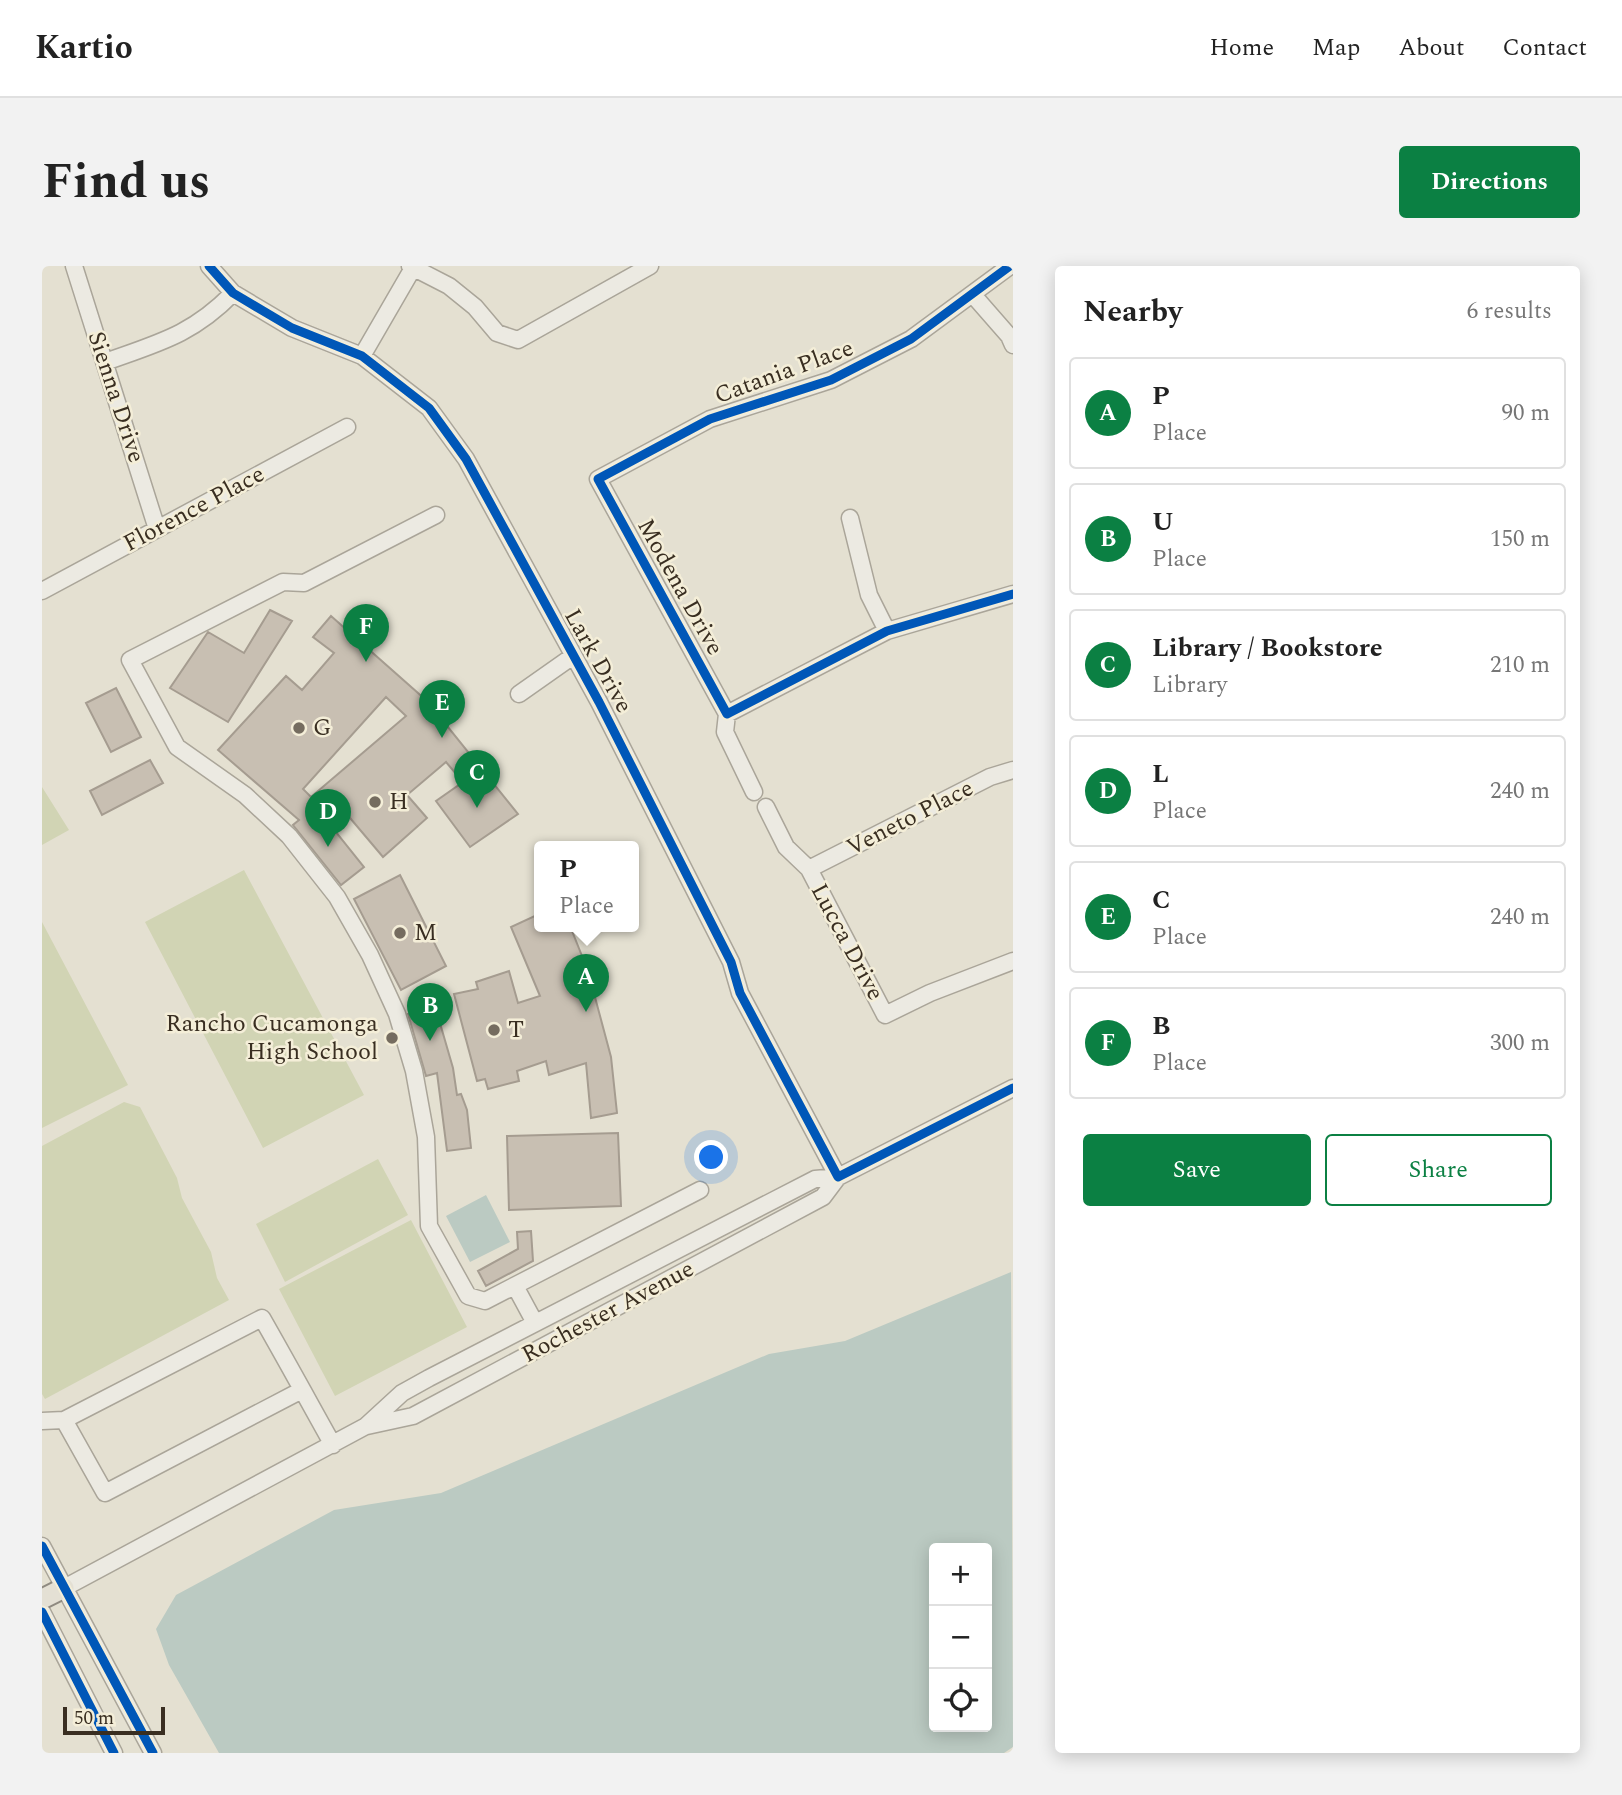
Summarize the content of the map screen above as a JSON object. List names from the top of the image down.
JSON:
{
  "streets": {
    "main road": ["Rochester Avenue"],
    "street": [
      "Catania Place",
      "Sienna Drive",
      "Florence Place",
      "Modena Drive",
      "Lark Drive",
      "Veneto Place",
      "Lucca Drive"
    ]
  },
  "crossings": [
    ["Catania Place", "Modena Drive"],
    ["Sienna Drive", "Florence Place"],
    ["Lark Drive", "Rochester Avenue"],
    ["Veneto Place", "Lucca Drive"]
  ],
  "places": [
    "G",
    "H",
    "M",
    "T",
    "Rancho Cucamonga High School"
  ],
  "scale_bar": "50 m",
  "page": {
    "header": "Kartio",
    "nav": [
      "Home",
      "Map",
      "About",
      "Contact"
    ],
    "title": "Find us",
    "buttons": [
      "Directions",
      ["Save", "Share"]
    ],
    "heading": ["Nearby", "6 results"],
    "list": [
      {
        "mark": "A",
        "name": "P",
        "note": "Place",
        "value": "90 m"
      },
      {
        "mark": "B",
        "name": "U",
        "note": "Place",
        "value": "150 m"
      },
      {
        "mark": "C",
        "name": "Library / Bookstore",
        "note": "Library",
        "value": "210 m"
      },
      {
        "mark": "D",
        "name": "L",
        "note": "Place",
        "value": "240 m"
      },
      {
        "mark": "E",
        "name": "C",
        "note": "Place",
        "value": "240 m"
      },
      {
        "mark": "F",
        "name": "B",
        "note": "Place",
        "value": "300 m"
      }
    ],
    "pins": [
      "F",
      "E",
      "C",
      "D",
      "A",
      "B"
    ],
    "popup": ["P", "Place"],
    "map_buttons": ["+", "−"],
    "scale": "50 m"
  }
}
